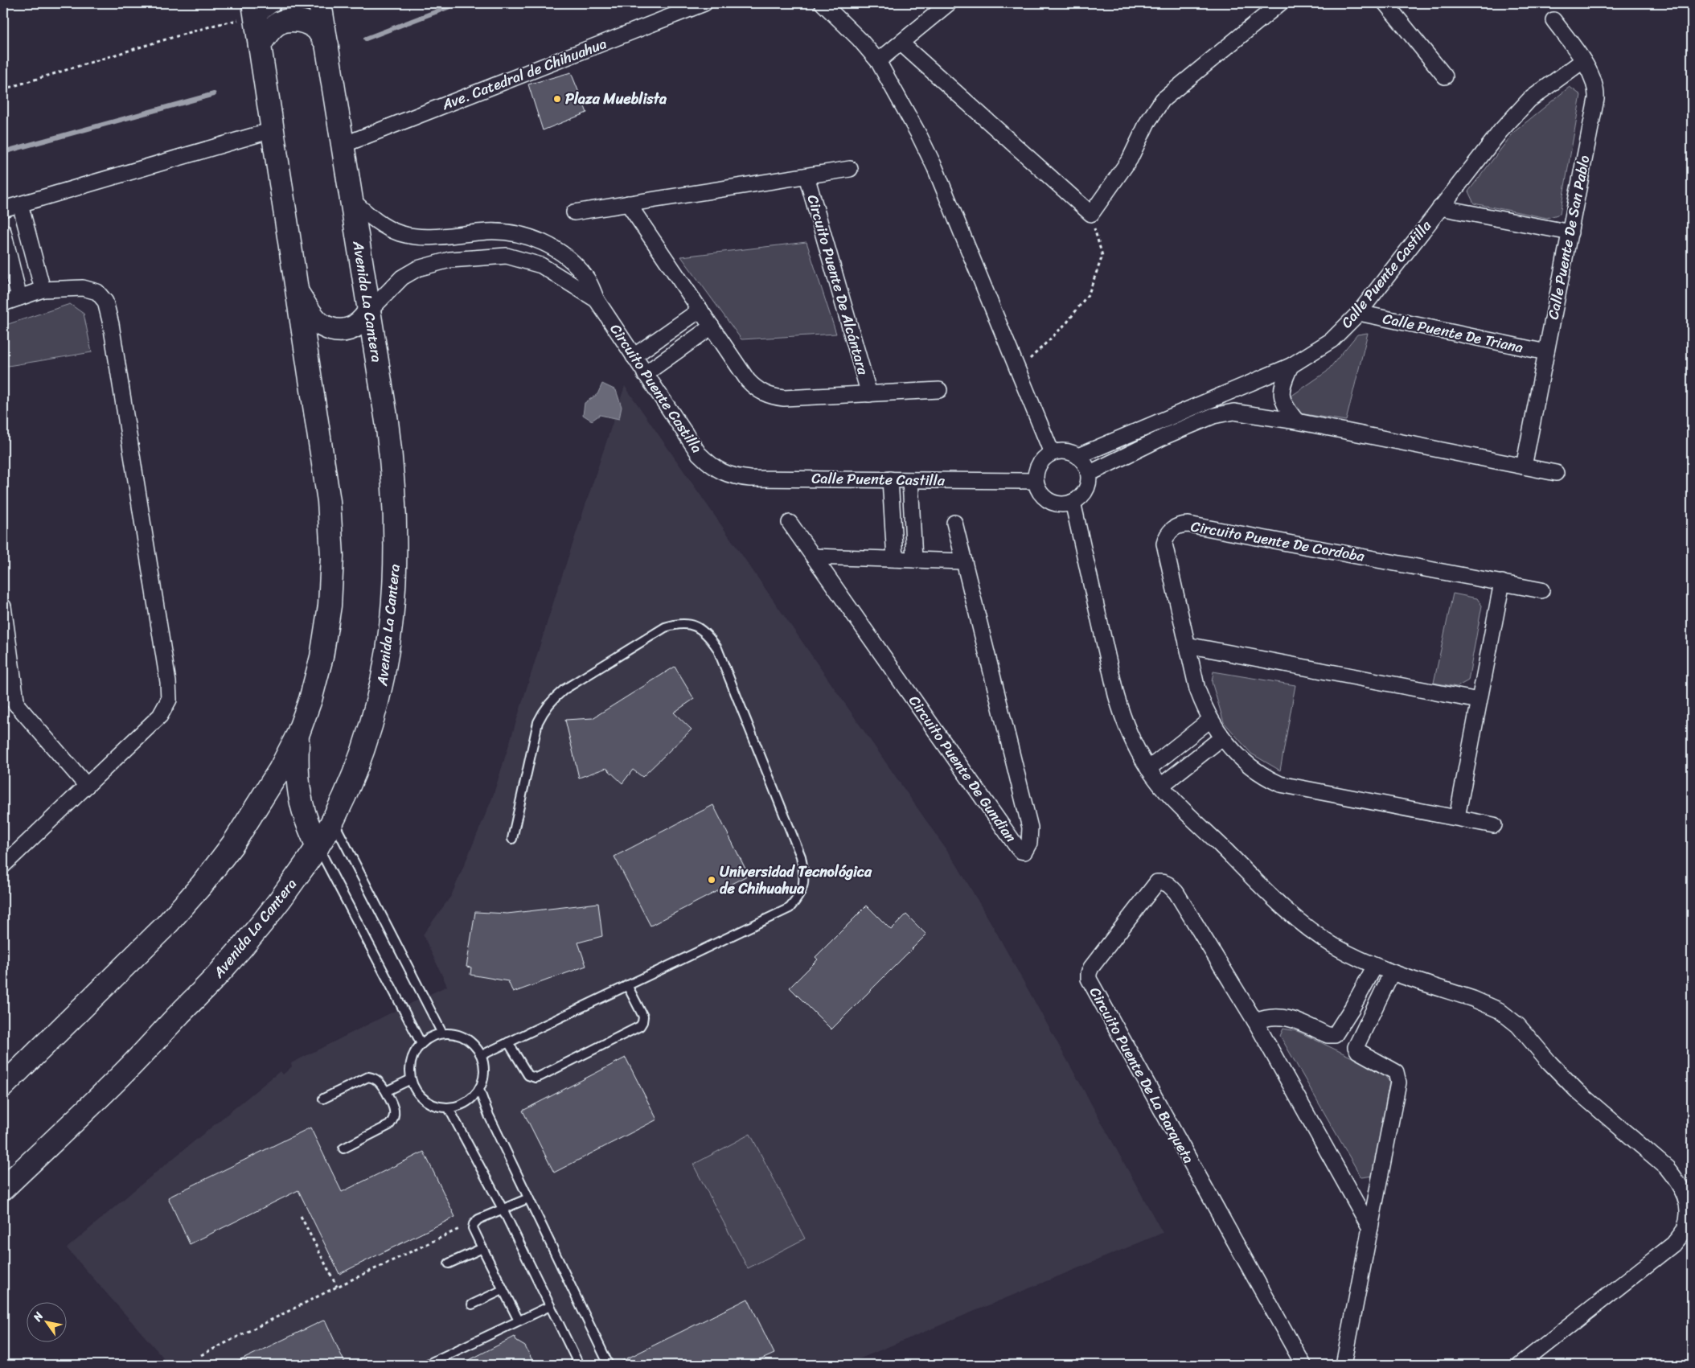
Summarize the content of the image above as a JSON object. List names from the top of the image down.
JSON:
{
  "streets": {
    "main road": ["Avenida La Cantera"],
    "street": [
      "Ave. Catedral de Chihuahua",
      "Calle Puente De San Pablo",
      "Calle Puente Castilla",
      "Circuito Puente De Alcántara",
      "Calle Puente De Triana",
      "Circuito Puente Castilla",
      "Circuito Puente De Cordoba",
      "Circuito Puente De Gundian",
      "Circuito Puente De La Barqueta"
    ]
  },
  "crossings": [
    ["Ave. Catedral de Chihuahua", "Avenida La Cantera"],
    ["Calle Puente De San Pablo", "Calle Puente Castilla"],
    ["Calle Puente De San Pablo", "Calle Puente De Triana"],
    ["Calle Puente Castilla", "Calle Puente De Triana"],
    ["Calle Puente Castilla", "Circuito Puente Castilla"],
    ["Avenida La Cantera", "Circuito Puente Castilla"]
  ],
  "places": ["Plaza Mueblista", "Universidad Tecnológica de Chihuahua"],
  "north": "top left"
}
